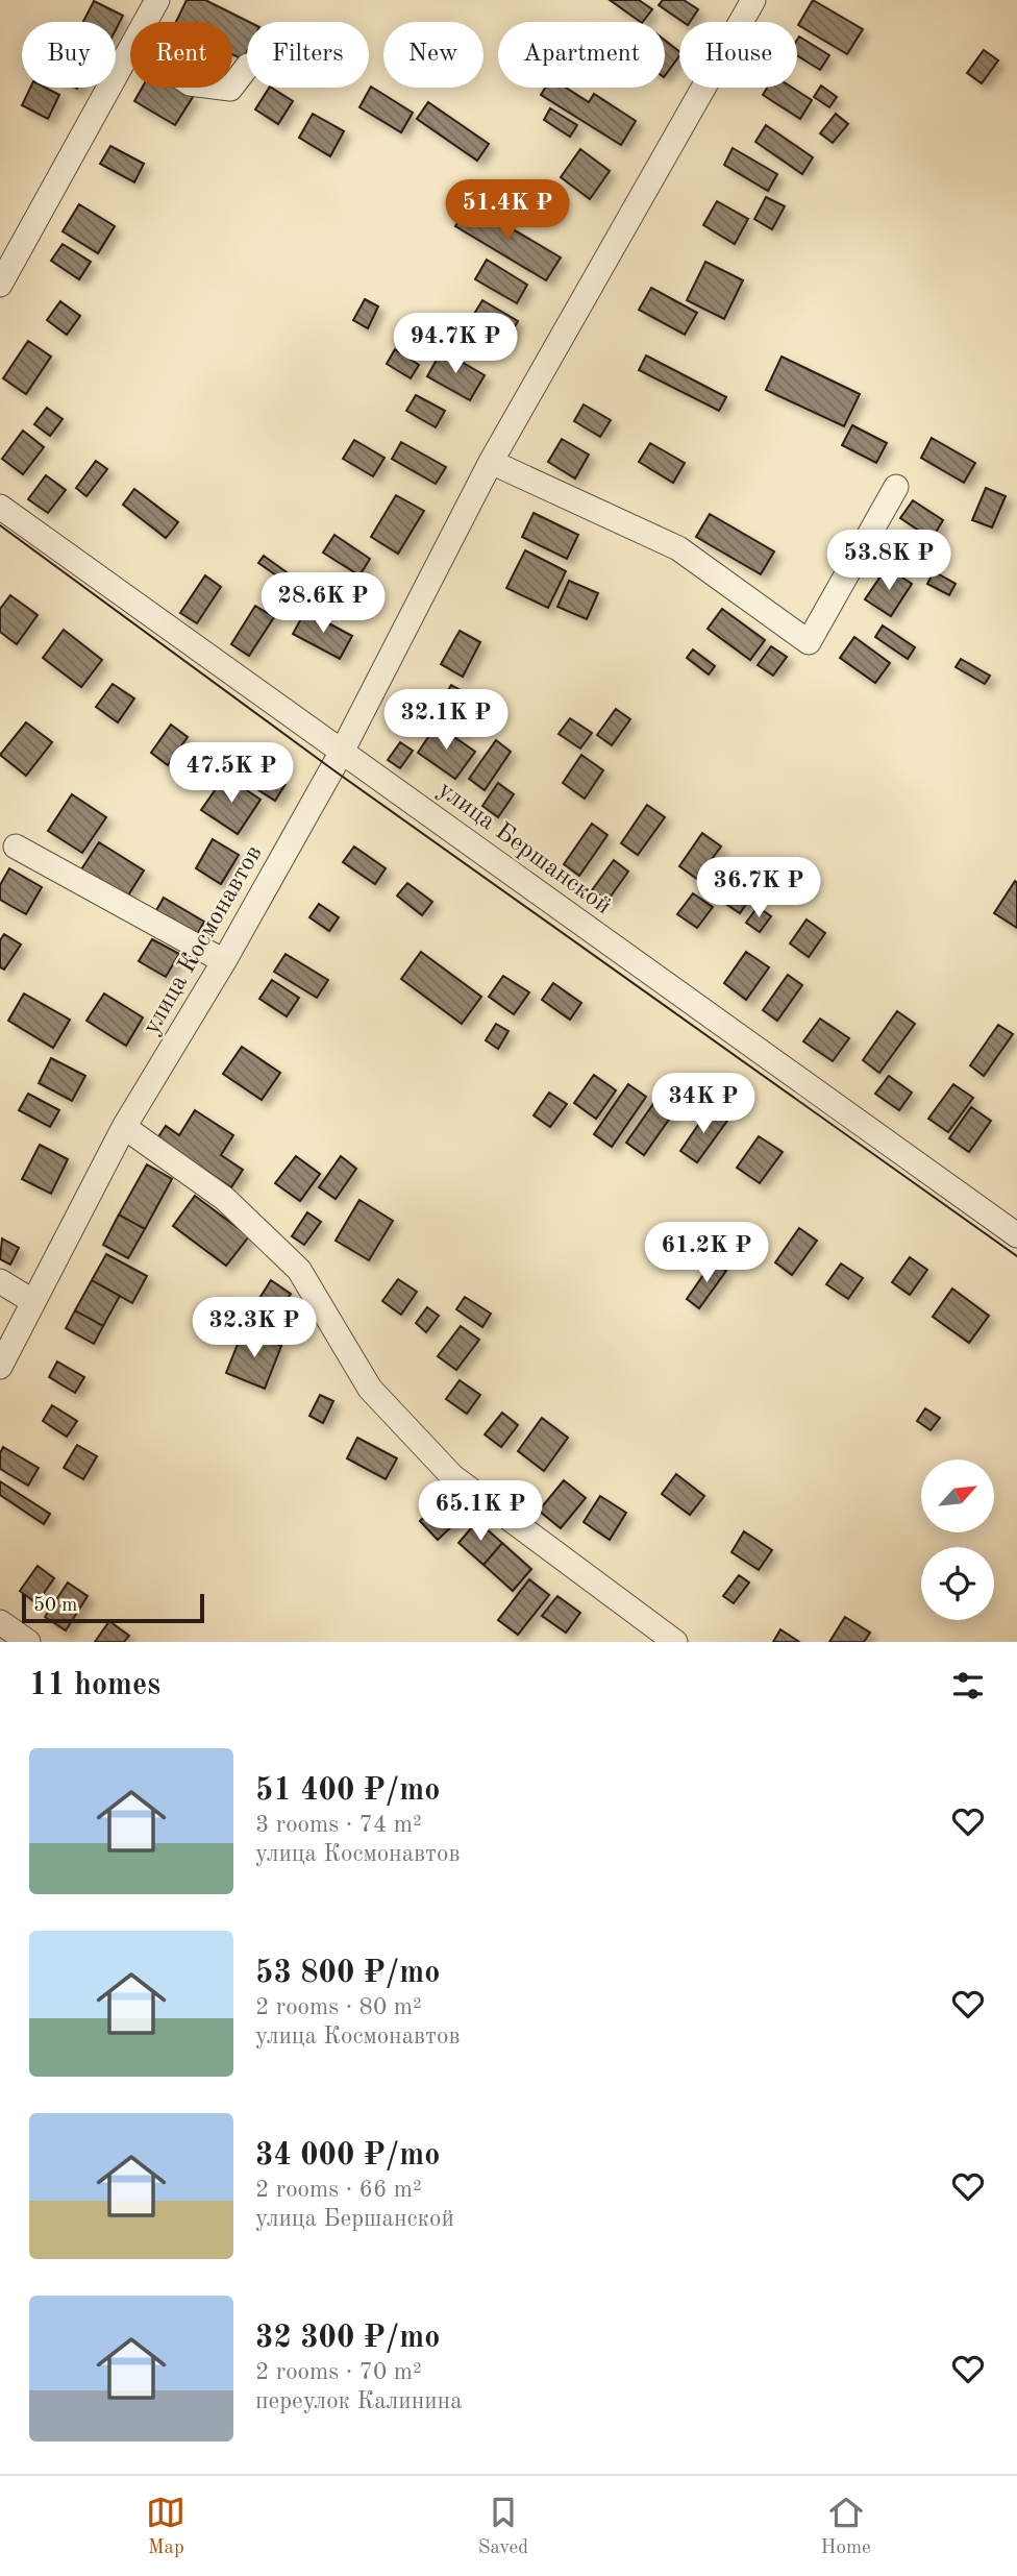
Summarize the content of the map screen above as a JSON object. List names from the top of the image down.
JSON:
{
  "streets": {
    "street": ["улица Бершанской", "улица Космонавтов"]
  },
  "crossings": [
    ["улица Бершанской", "улица Космонавтов"]
  ],
  "scale_bar": "50 m",
  "north": "top right",
  "page": {
    "chip": [
      "Buy",
      "Rent",
      "Filters",
      "New",
      "Apartment",
      "House"
    ],
    "price": [
      "51.4K ₽",
      "94.7K ₽",
      "53.8K ₽",
      "28.6K ₽",
      "32.1K ₽",
      "47.5K ₽",
      "36.7K ₽",
      "34K ₽",
      "61.2K ₽",
      "32.3K ₽",
      "65.1K ₽"
    ],
    "scale": "50 m",
    "heading": "11 homes",
    "list": [
      {
        "name": "51 400 ₽/mo",
        "note": "3 rooms · 74 m² · улица Космонавтов"
      },
      {
        "name": "53 800 ₽/mo",
        "note": "2 rooms · 80 m² · улица Космонавтов"
      },
      {
        "name": "34 000 ₽/mo",
        "note": "2 rooms · 66 m² · улица Бершанской"
      },
      {
        "name": "32 300 ₽/mo",
        "note": "2 rooms · 70 m² · переулок Калинина"
      }
    ],
    "tabs": ["Map", "Saved", "Home"]
  }
}
